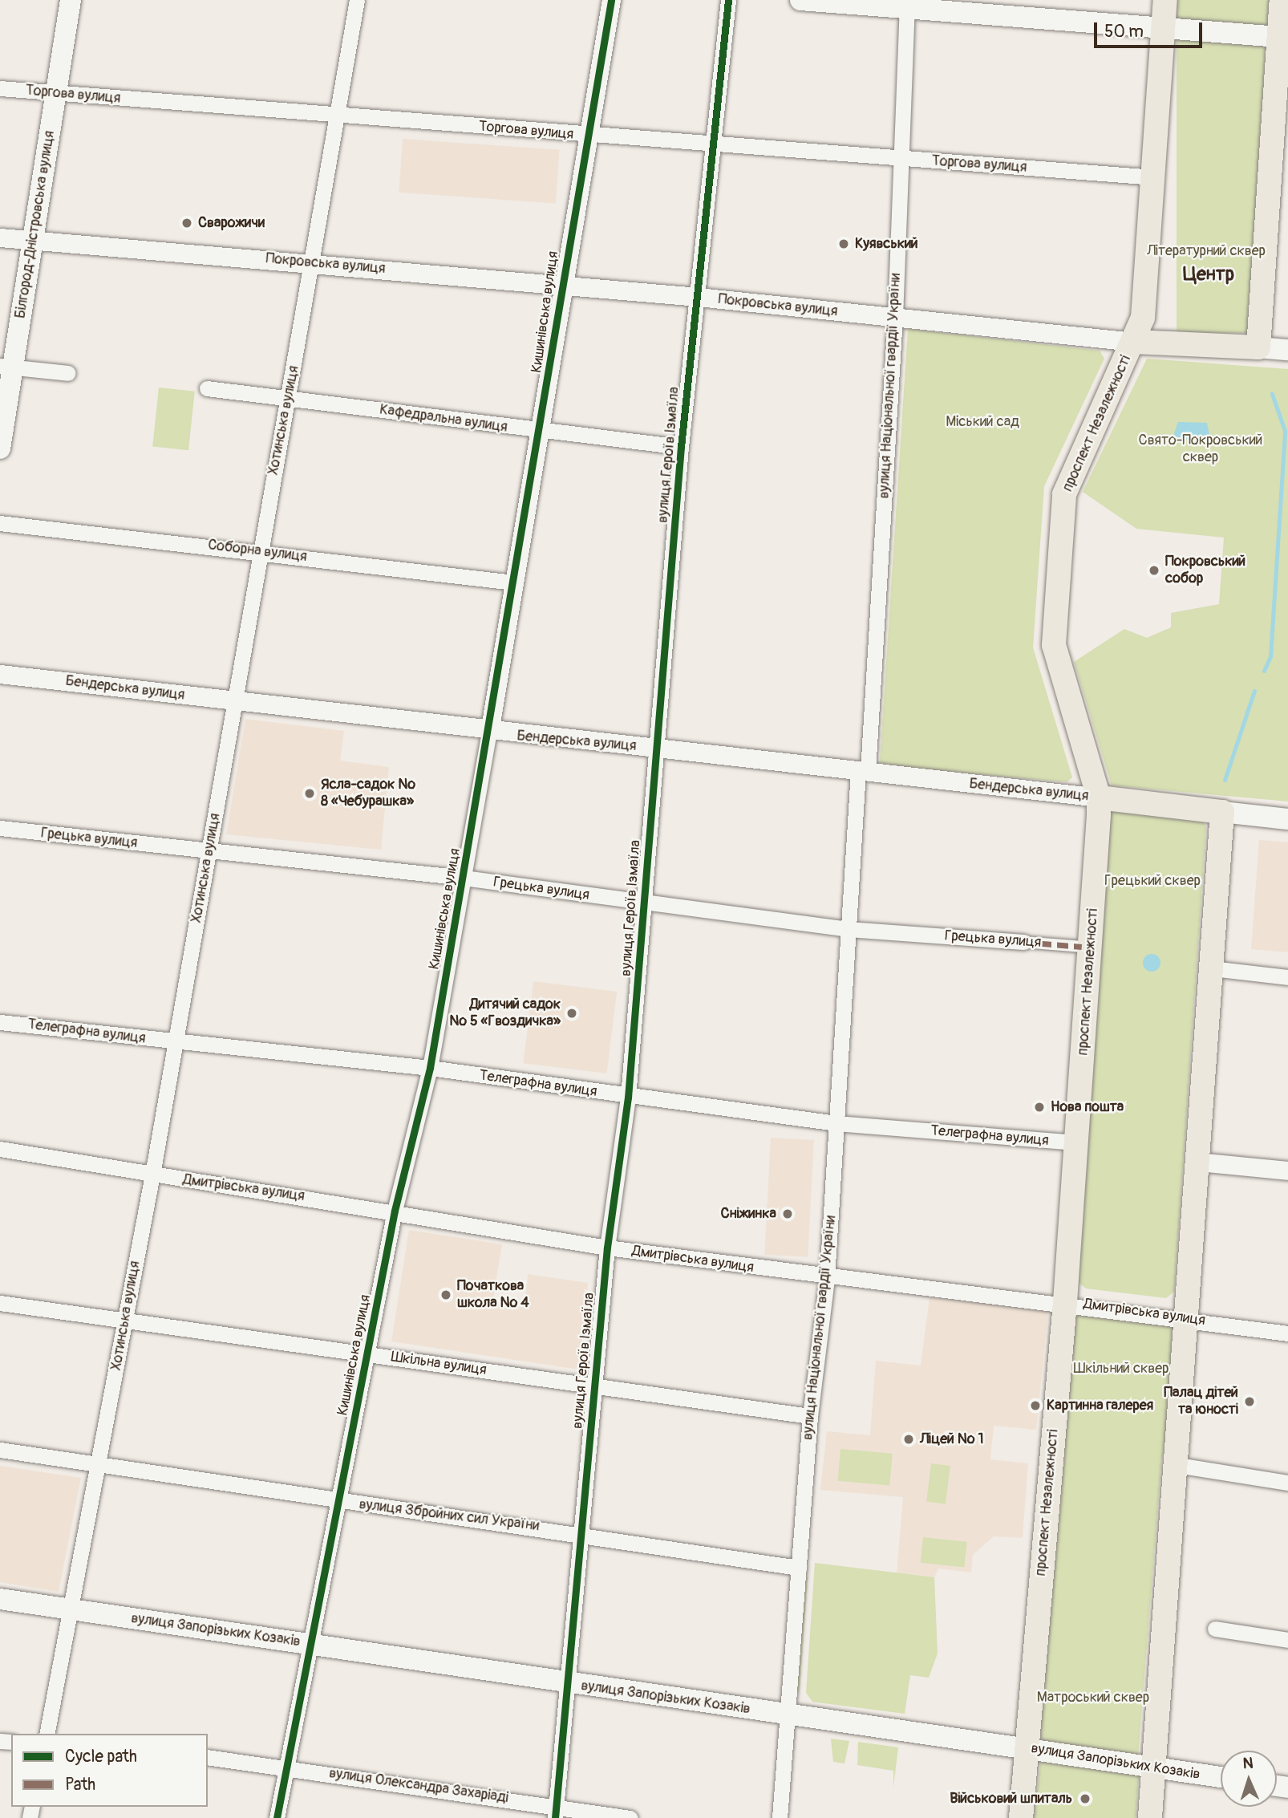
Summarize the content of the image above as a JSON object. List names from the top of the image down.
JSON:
{
  "streets": {
    "main road": [
      "Білгород-Дністровська вулиця",
      "Покровська вулиця",
      "проспект Незалежності",
      "Бендерська вулиця",
      "вулиця Запорізьких Козаків"
    ],
    "street": [
      "Торгова вулиця",
      "Кишинівська вулиця",
      "вулиця Національної гвардії України",
      "Кафедральна вулиця",
      "Хотинська вулиця",
      "вулиця Героїв Ізмаїла",
      "Соборна вулиця",
      "Грецька вулиця",
      "Телеграфна вулиця",
      "Дмитрівська вулиця",
      "Шкільна вулиця",
      "вулиця Збройних сил України",
      "вулиця Олександра Захаріаді"
    ]
  },
  "crossings": [
    ["Торгова вулиця", "Білгород-Дністровська вулиця"],
    ["Торгова вулиця", "Кишинівська вулиця"],
    ["Торгова вулиця", "вулиця Національної гвардії України"],
    ["Торгова вулиця", "Хотинська вулиця"],
    ["Торгова вулиця", "проспект Незалежності"],
    ["Торгова вулиця", "вулиця Героїв Ізмаїла"],
    ["Білгород-Дністровська вулиця", "Покровська вулиця"],
    ["Покровська вулиця", "Кишинівська вулиця"],
    ["Покровська вулиця", "вулиця Національної гвардії України"],
    ["Покровська вулиця", "Хотинська вулиця"],
    ["Покровська вулиця", "проспект Незалежності"],
    ["Покровська вулиця", "вулиця Героїв Ізмаїла"],
    ["Кишинівська вулиця", "Кафедральна вулиця"],
    ["Кишинівська вулиця", "Соборна вулиця"],
    ["Кишинівська вулиця", "Бендерська вулиця"],
    ["Кишинівська вулиця", "Грецька вулиця"],
    ["Кишинівська вулиця", "Телеграфна вулиця"],
    ["Кишинівська вулиця", "Дмитрівська вулиця"],
    ["Кишинівська вулиця", "Шкільна вулиця"],
    ["Кишинівська вулиця", "вулиця Збройних сил України"],
    ["Кишинівська вулиця", "вулиця Запорізьких Козаків"],
    ["Кишинівська вулиця", "вулиця Олександра Захаріаді"],
    ["вулиця Національної гвардії України", "Бендерська вулиця"],
    ["вулиця Національної гвардії України", "Грецька вулиця"],
    ["вулиця Національної гвардії України", "Телеграфна вулиця"],
    ["вулиця Національної гвардії України", "Дмитрівська вулиця"],
    ["вулиця Національної гвардії України", "Шкільна вулиця"],
    ["вулиця Національної гвардії України", "вулиця Збройних сил України"],
    ["вулиця Національної гвардії України", "вулиця Запорізьких Козаків"],
    ["Кафедральна вулиця", "Хотинська вулиця"],
    ["Кафедральна вулиця", "вулиця Героїв Ізмаїла"],
    ["Хотинська вулиця", "Соборна вулиця"],
    ["Хотинська вулиця", "Бендерська вулиця"],
    ["Хотинська вулиця", "Грецька вулиця"],
    ["Хотинська вулиця", "Телеграфна вулиця"],
    ["Хотинська вулиця", "Дмитрівська вулиця"],
    ["Хотинська вулиця", "Шкільна вулиця"],
    ["Хотинська вулиця", "вулиця Збройних сил України"],
    ["Хотинська вулиця", "вулиця Запорізьких Козаків"],
    ["проспект Незалежності", "Бендерська вулиця"],
    ["проспект Незалежності", "Телеграфна вулиця"],
    ["проспект Незалежності", "Дмитрівська вулиця"],
    ["проспект Незалежності", "вулиця Запорізьких Козаків"],
    ["вулиця Героїв Ізмаїла", "Бендерська вулиця"],
    ["вулиця Героїв Ізмаїла", "Грецька вулиця"],
    ["вулиця Героїв Ізмаїла", "Телеграфна вулиця"],
    ["вулиця Героїв Ізмаїла", "Дмитрівська вулиця"],
    ["вулиця Героїв Ізмаїла", "Шкільна вулиця"],
    ["вулиця Героїв Ізмаїла", "вулиця Збройних сил України"],
    ["вулиця Героїв Ізмаїла", "вулиця Запорізьких Козаків"],
    ["вулиця Героїв Ізмаїла", "вулиця Олександра Захаріаді"]
  ],
  "districts": ["Центр"],
  "parks": [
    "Літературний сквер",
    "Міський сад",
    "Свято-Покровський сквер",
    "Грецький сквер",
    "Шкільний сквер",
    "Матроський сквер"
  ],
  "places": [
    "Сварожичи",
    "Куявський",
    "Покровський собор",
    "Ясла-садок № 8 «Чебурашка»",
    "Дитячий садок № 5 «Гвоздичка»",
    "Нова пошта",
    "Сніжинка",
    "Початкова школа № 4",
    "Палац дітей та юності",
    "Картинна галерея",
    "Ліцей № 1",
    "Військовий шпиталь"
  ],
  "legend": ["Cycle path", "Path"],
  "scale_bar": "50 m",
  "north": "top"
}
